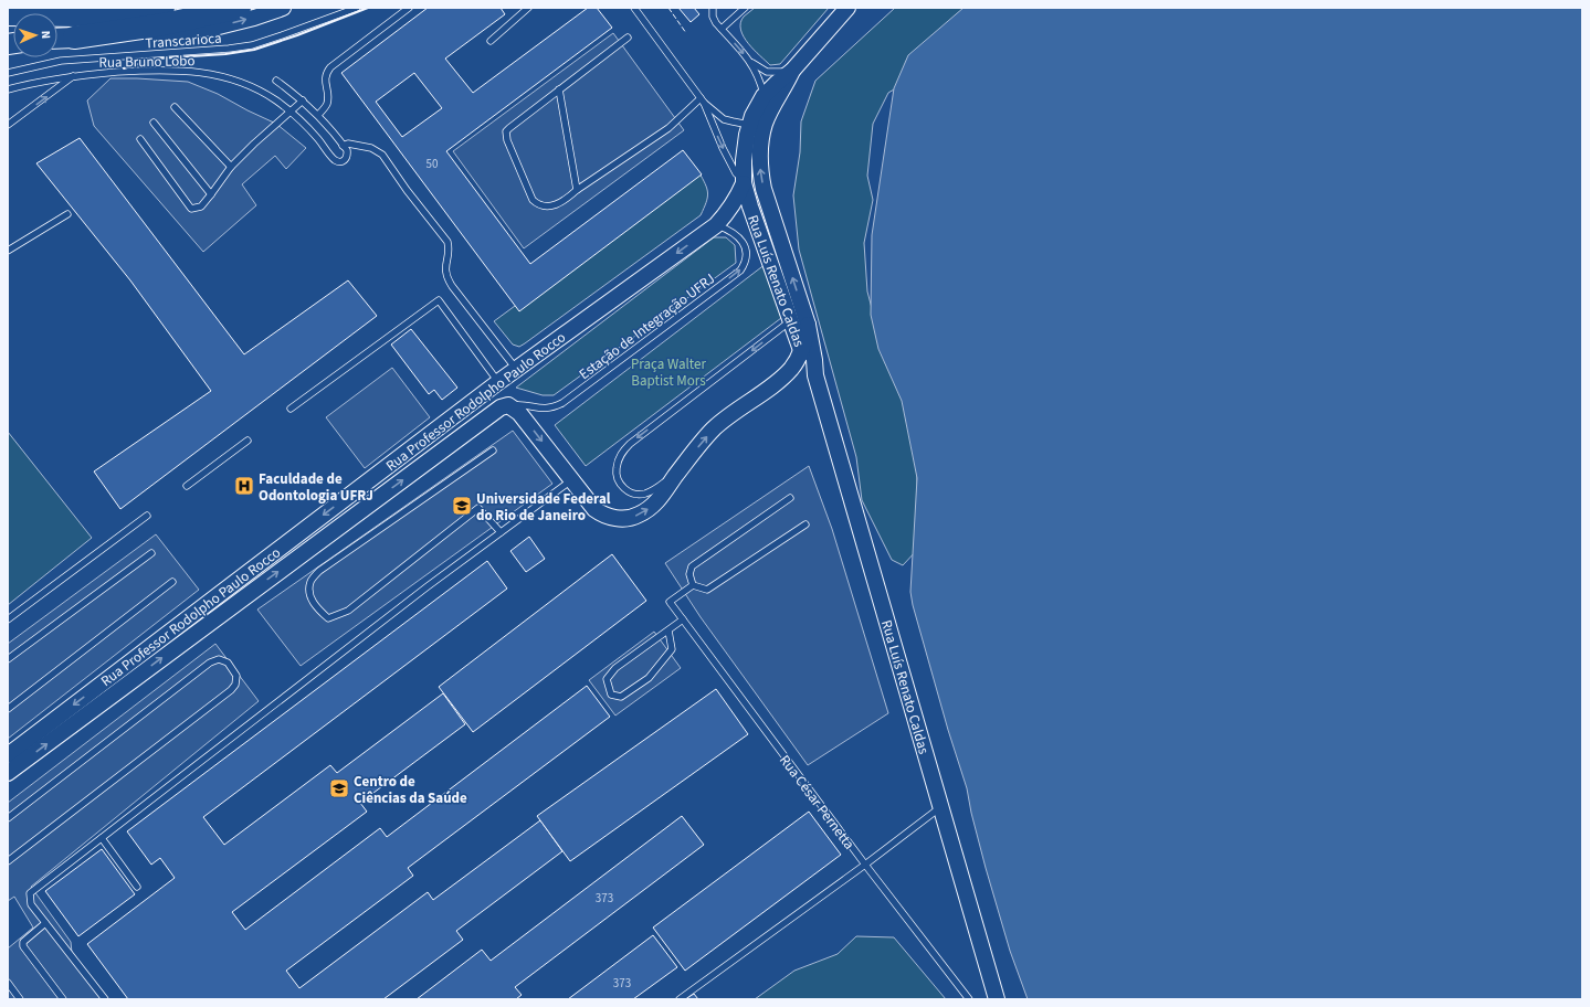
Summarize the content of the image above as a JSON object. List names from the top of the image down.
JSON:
{
  "streets": {
    "street": ["Rua Luís Renato Caldas", "Rua Professor Rodolpho Paulo Rocco"],
    "lane": [
      "Transcarioca",
      "Rua Bruno Lobo",
      "Estação de Integração UFRJ",
      "Rua César Pernetta"
    ]
  },
  "crossings": [
    ["Rua Luís Renato Caldas", "Rua Professor Rodolpho Paulo Rocco"],
    ["Estação de Integração UFRJ", "Rua Professor Rodolpho Paulo Rocco"]
  ],
  "one_way": ["Estação de Integração UFRJ"],
  "parks": ["Praça Walter Baptist Mors"],
  "places": {
    "hospital": ["Faculdade de Odontologia UFRJ"],
    "school or university": ["Universidade Federal do Rio de Janeiro", "Centro de Ciências da Saúde"]
  },
  "house_numbers": ["50", "373", "373"],
  "north": "right"
}
